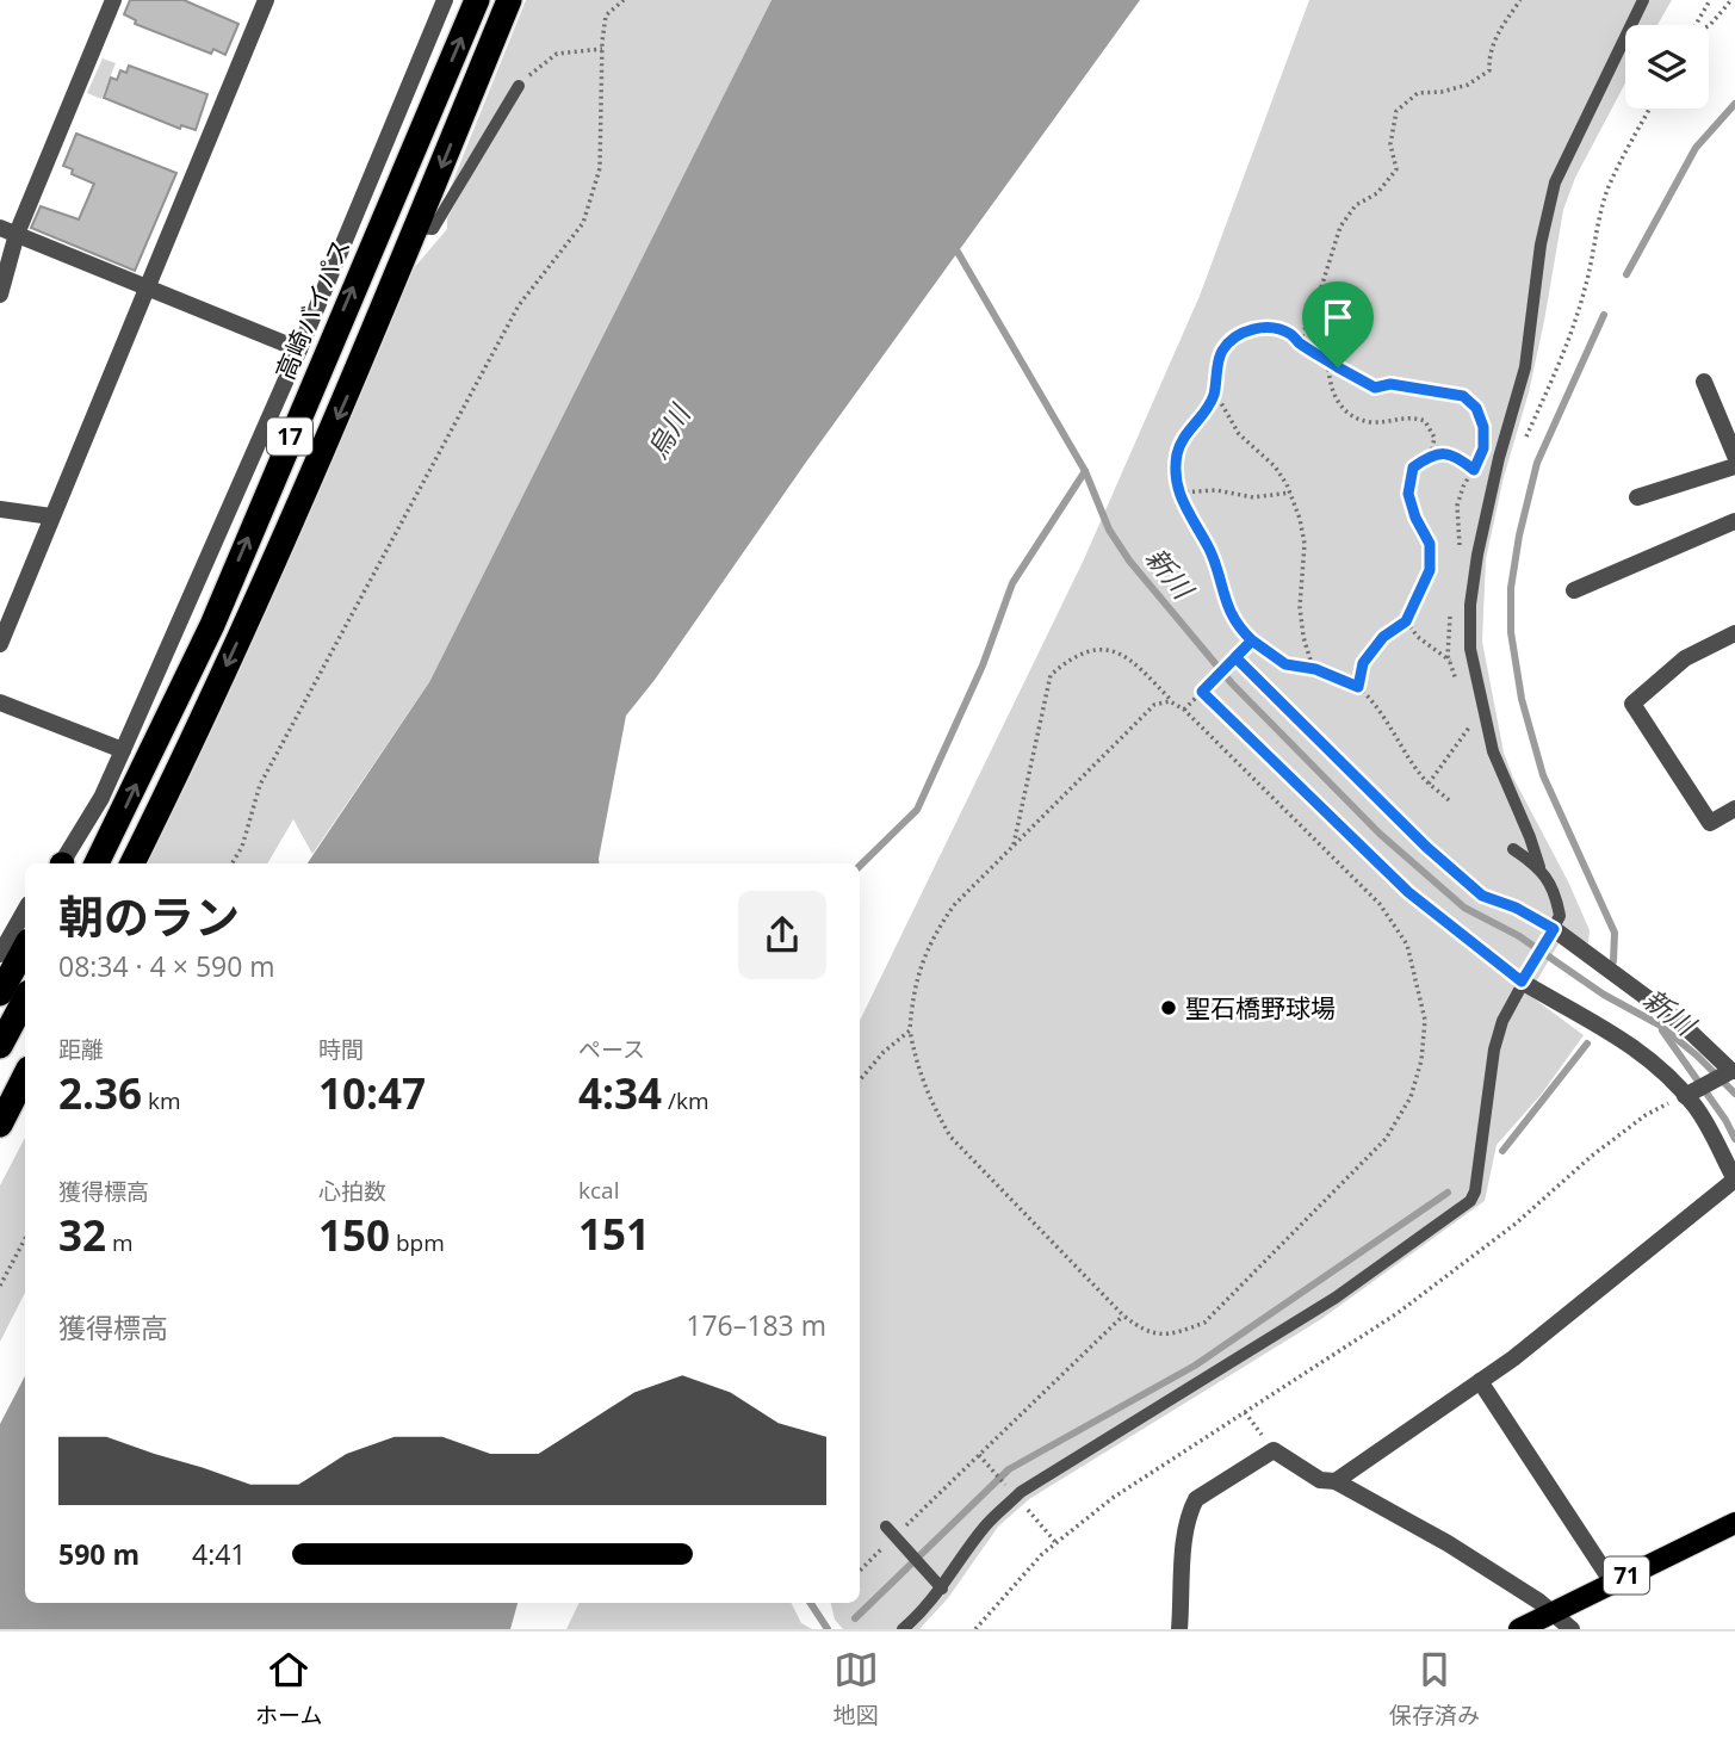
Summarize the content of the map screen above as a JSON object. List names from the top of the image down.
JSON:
{
  "streets": {
    "highway": ["高崎バイパス", "17"],
    "main road": ["71"]
  },
  "water": ["烏川", "新川"],
  "places": ["聖石橋野球場"],
  "page": {
    "heading": ["朝のラン", "08:34 · 4 × 590 m"],
    "stats": [
      ["距離", "2.36 km"],
      ["時間", "10:47"],
      ["ペース", "4:34 /km"],
      ["獲得標高", "32 m"],
      ["心拍数", "150 bpm"],
      ["kcal", "151"]
    ],
    "chart": ["獲得標高", "176–183 m"],
    "list": [
      {
        "name": "590 m",
        "note": "4:41"
      }
    ],
    "tabs": ["ホーム", "地図", "保存済み"]
  }
}
